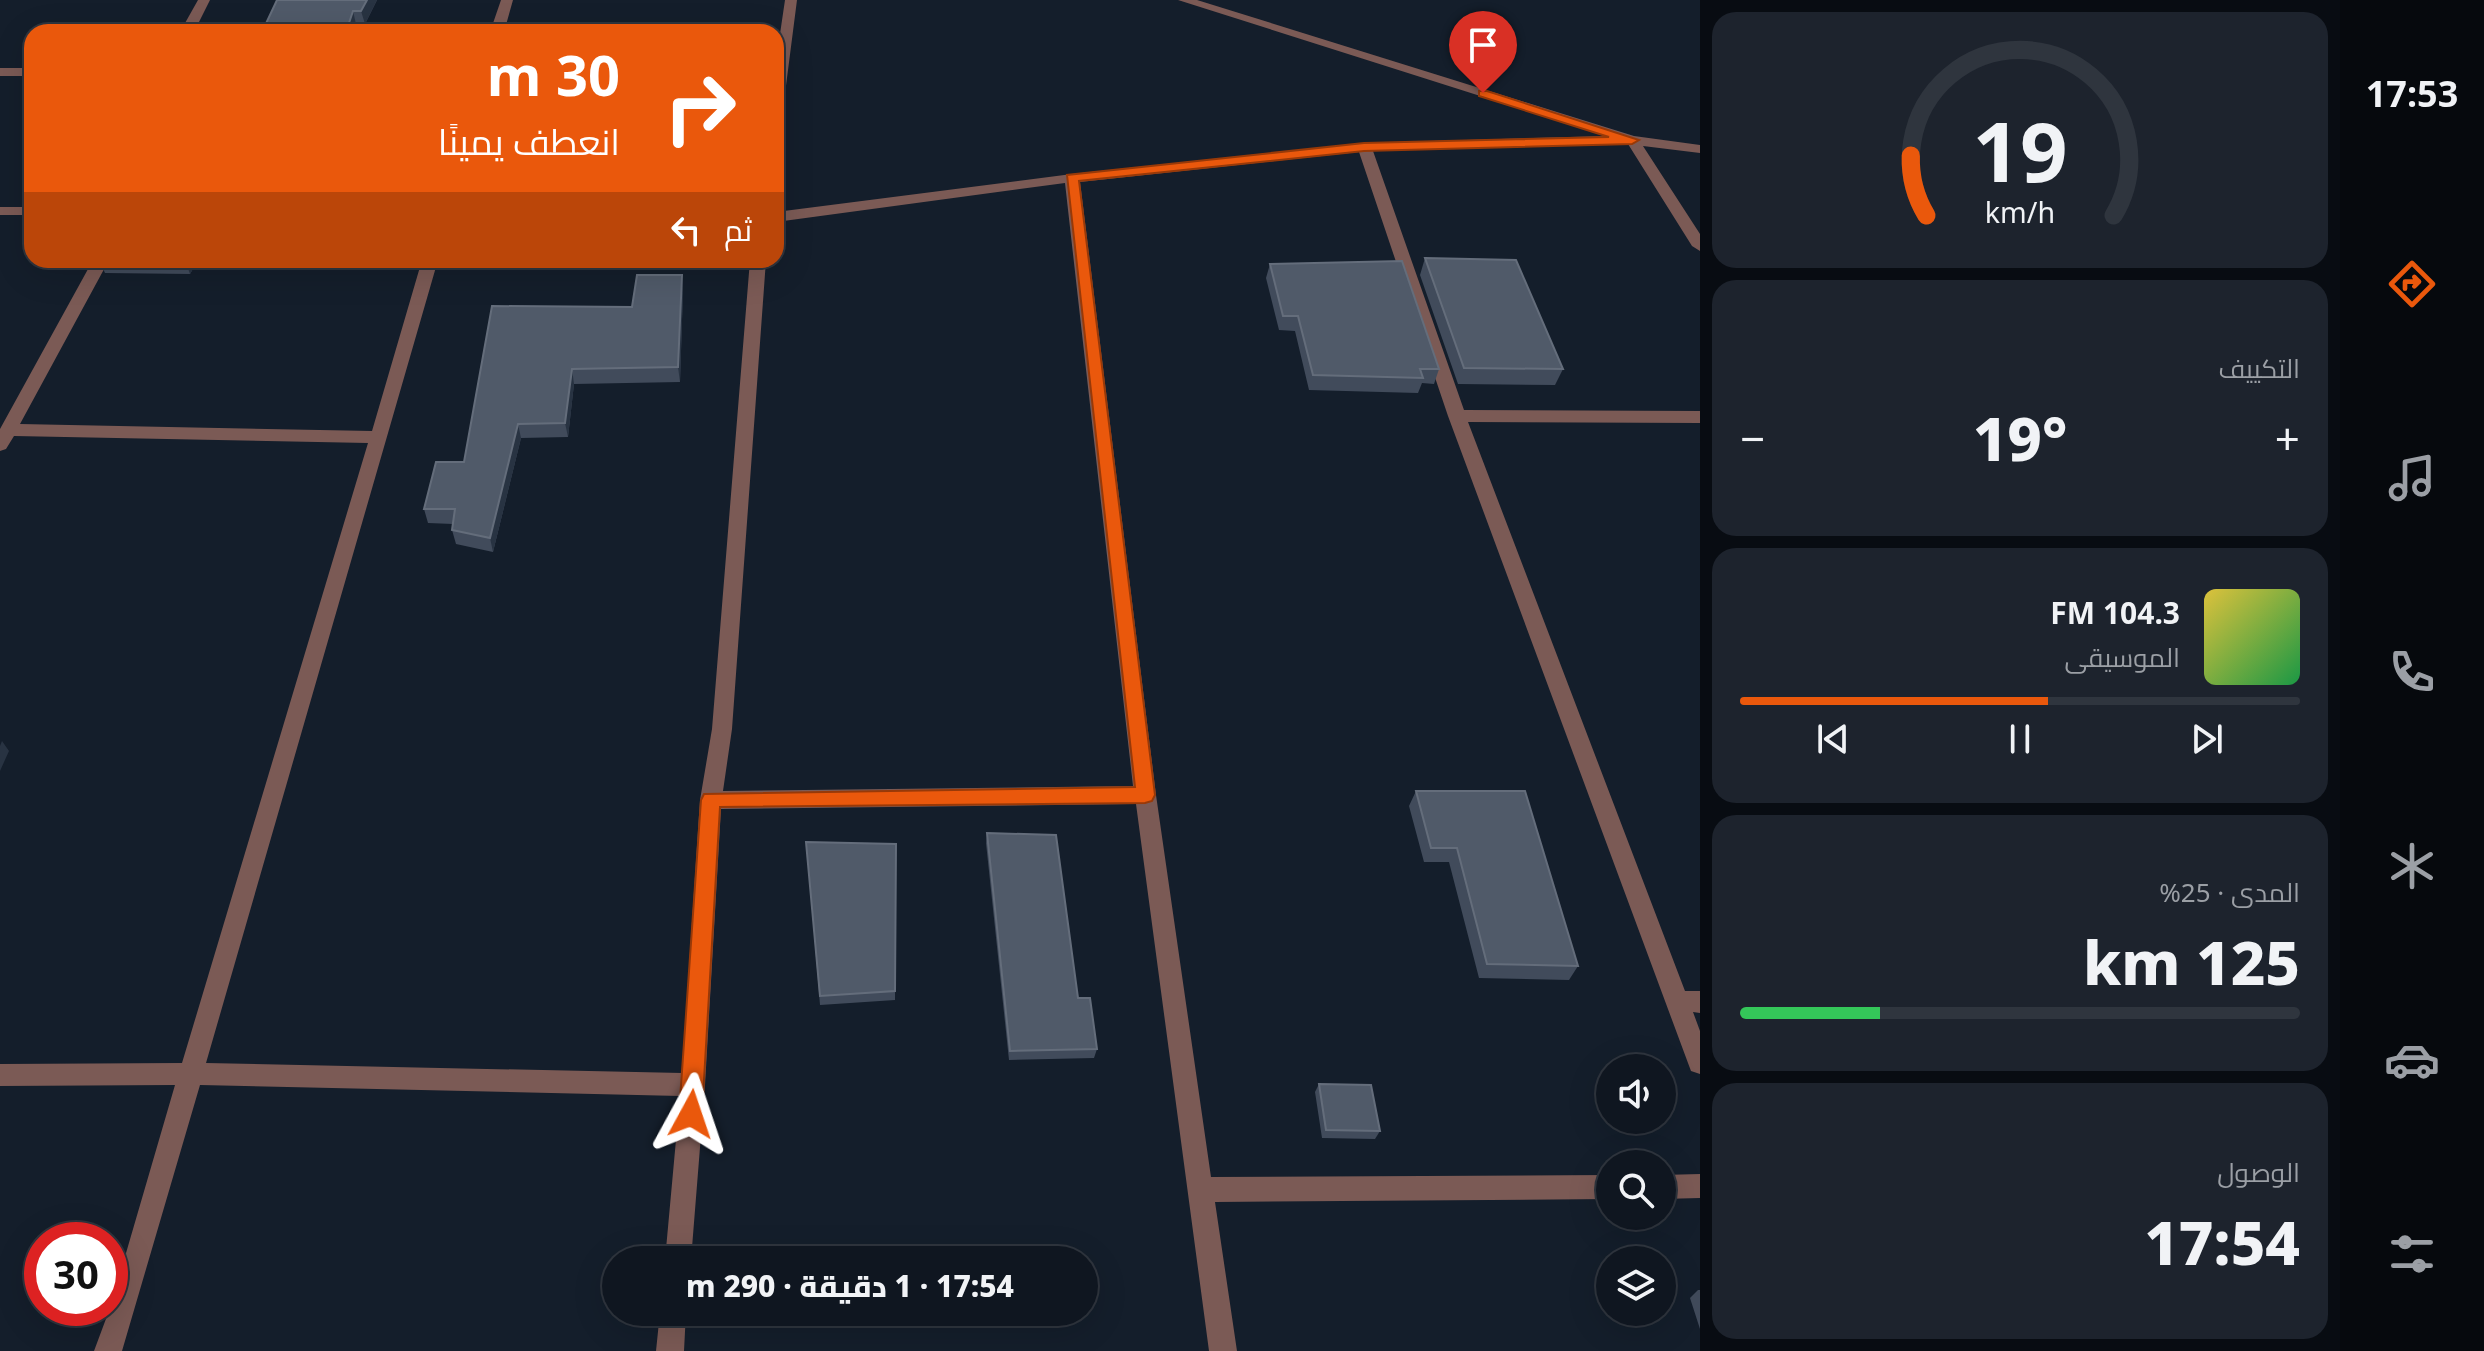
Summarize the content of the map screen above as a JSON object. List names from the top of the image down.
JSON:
{
  "page": {
    "tabs": "17:53",
    "turn": ["30 m", "انعطف يمينًا"],
    "then": "ثم",
    "tile": [
      "التكييف",
      ["المدى · 25%", "125 km"],
      ["الوصول", "17:54"]
    ],
    "heat": ["−", "19°", "+"],
    "song": ["104.3 FM", "الموسيقى"],
    "limit": "30",
    "trip": "17:54 · 1 دقيقة · 290 m",
    "gauge": ["19", "km/h"]
  }
}
